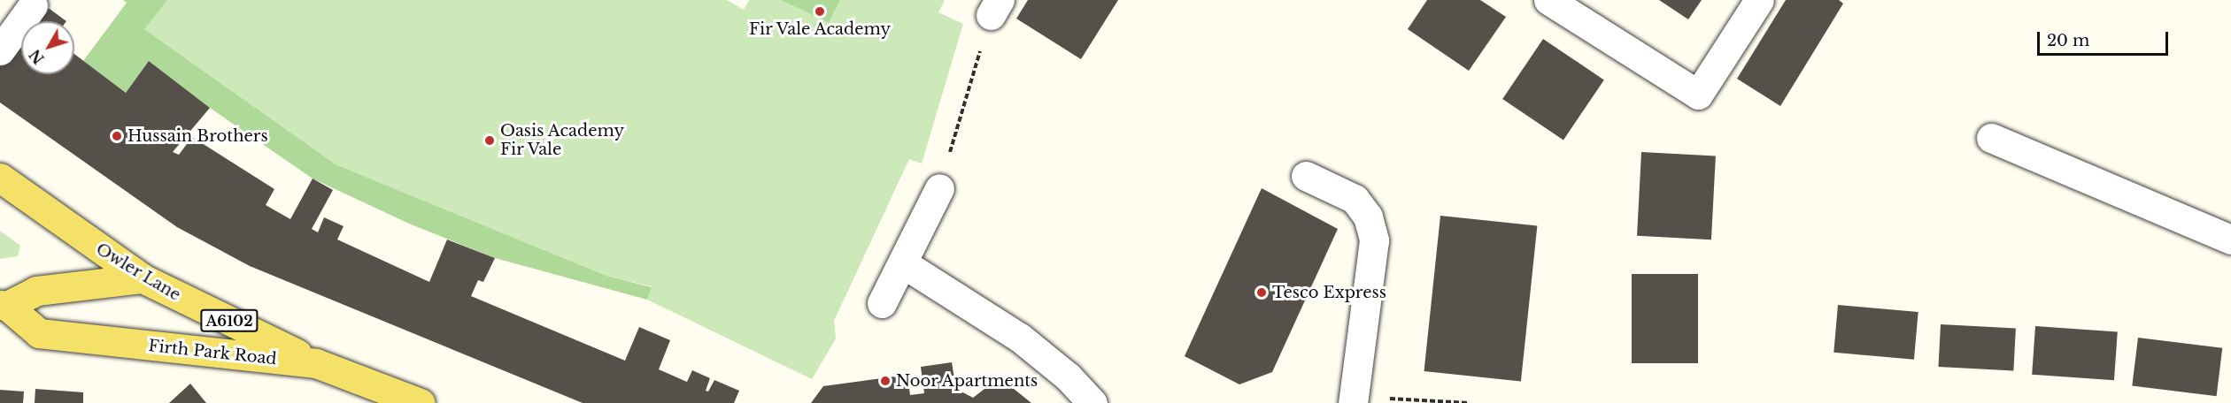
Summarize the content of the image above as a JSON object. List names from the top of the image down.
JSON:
{
  "streets": {
    "main road": ["Owler Lane", "A6102", "Firth Park Road"]
  },
  "crossings": [
    ["Owler Lane", "Firth Park Road"]
  ],
  "places": [
    "Fir Vale Academy",
    "Hussain Brothers",
    "Oasis Academy Fir Vale",
    "Tesco Express",
    "Noor Apartments"
  ],
  "scale_bar": "20 m",
  "north": "bottom left"
}
